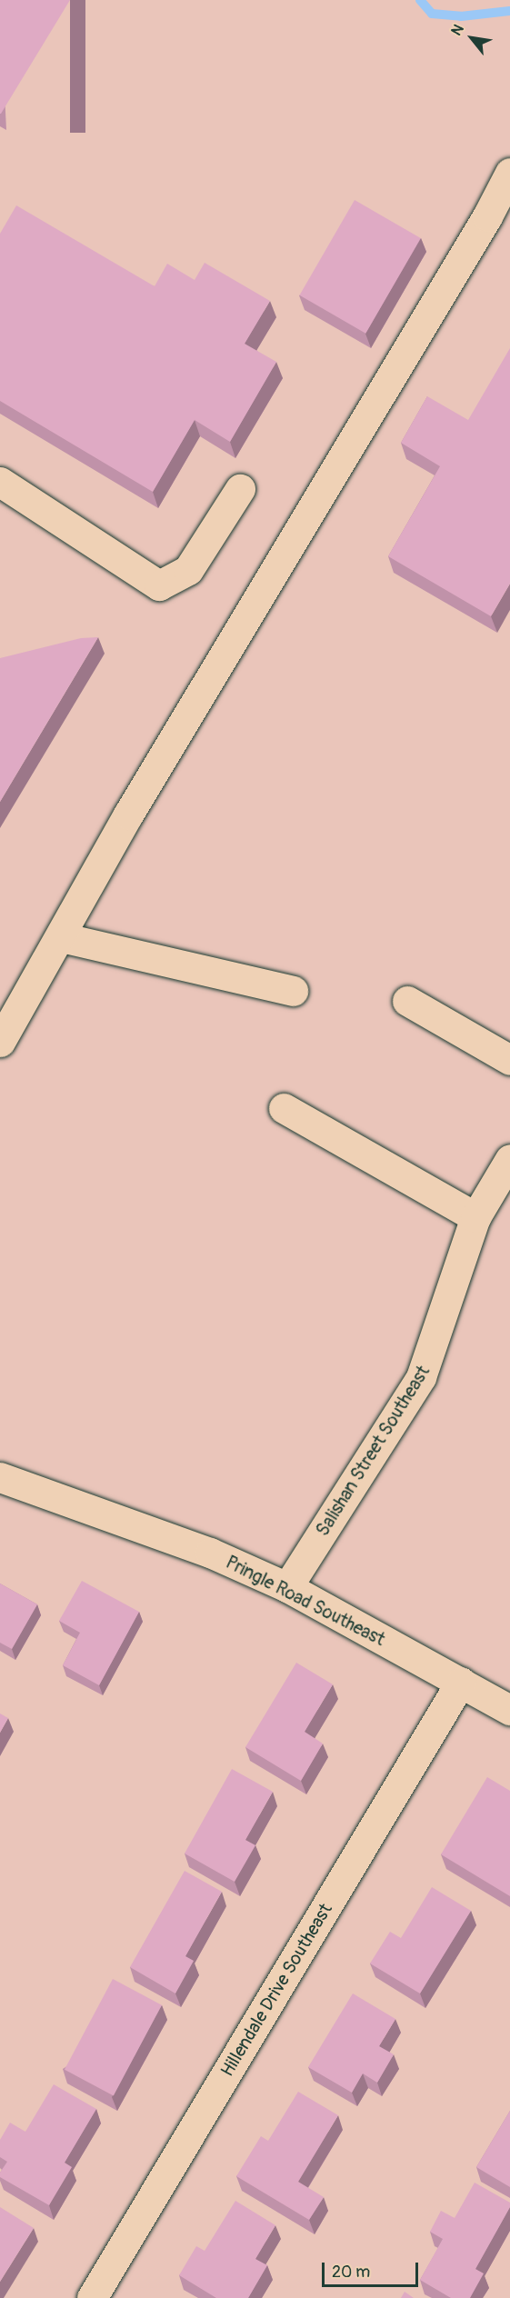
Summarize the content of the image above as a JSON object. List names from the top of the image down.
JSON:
{
  "streets": {
    "street": ["Salishan Street Southeast", "Pringle Road Southeast", "Hillendale Drive Southeast"]
  },
  "crossings": [
    ["Salishan Street Southeast", "Pringle Road Southeast"],
    ["Pringle Road Southeast", "Hillendale Drive Southeast"]
  ],
  "scale_bar": "20 m",
  "north": "top left"
}
